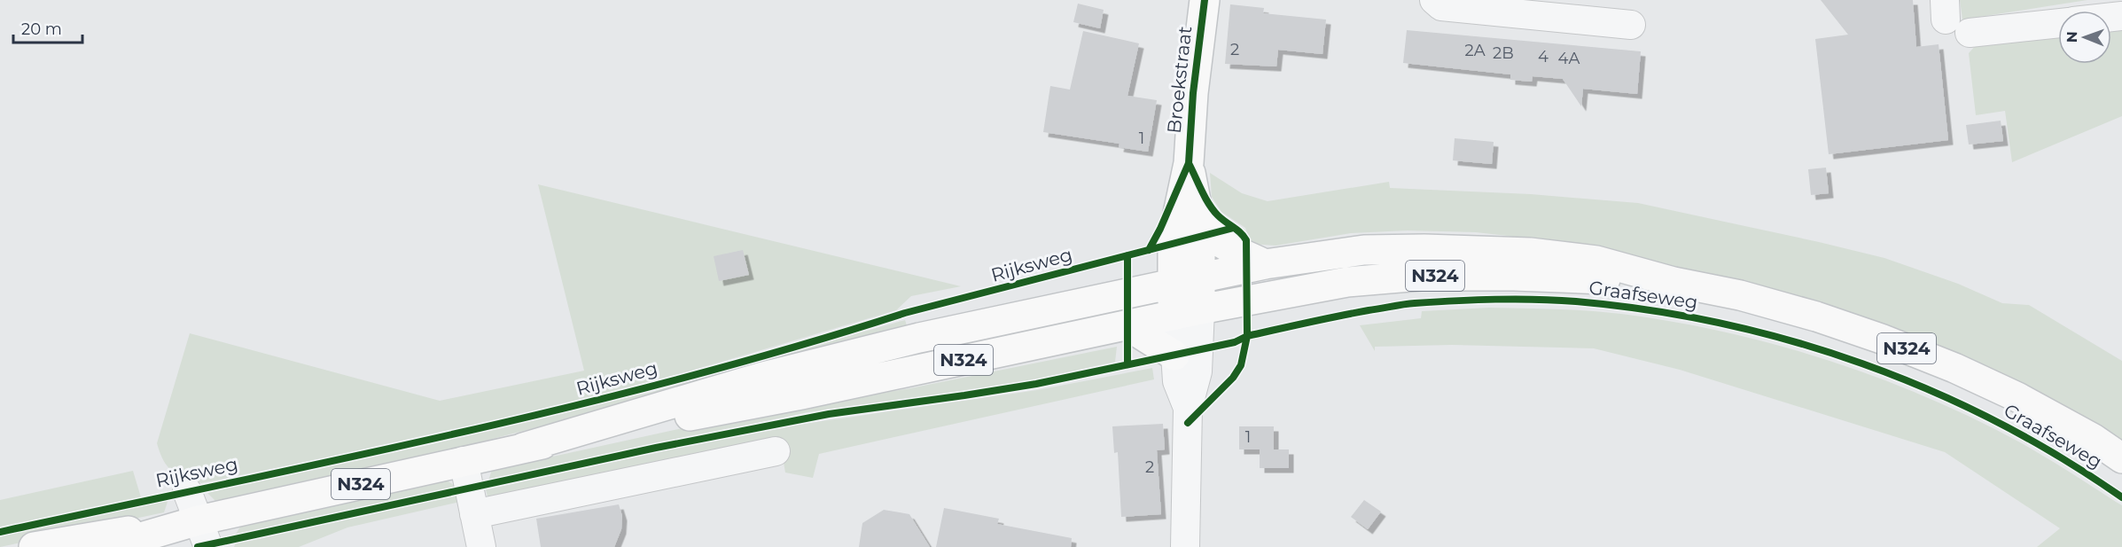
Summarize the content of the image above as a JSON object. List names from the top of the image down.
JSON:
{
  "streets": {
    "main road": [
      "Broekstraat",
      "Rijksweg",
      "N324",
      "Graafseweg"
    ]
  },
  "crossings": [
    ["Broekstraat", "Rijksweg"],
    ["Broekstraat", "Graafseweg"],
    ["Rijksweg", "Graafseweg"]
  ],
  "house_numbers": [
    "2",
    "2A",
    "2B",
    "4",
    "4A",
    "1",
    "1",
    "2"
  ],
  "scale_bar": "20 m",
  "north": "left"
}
